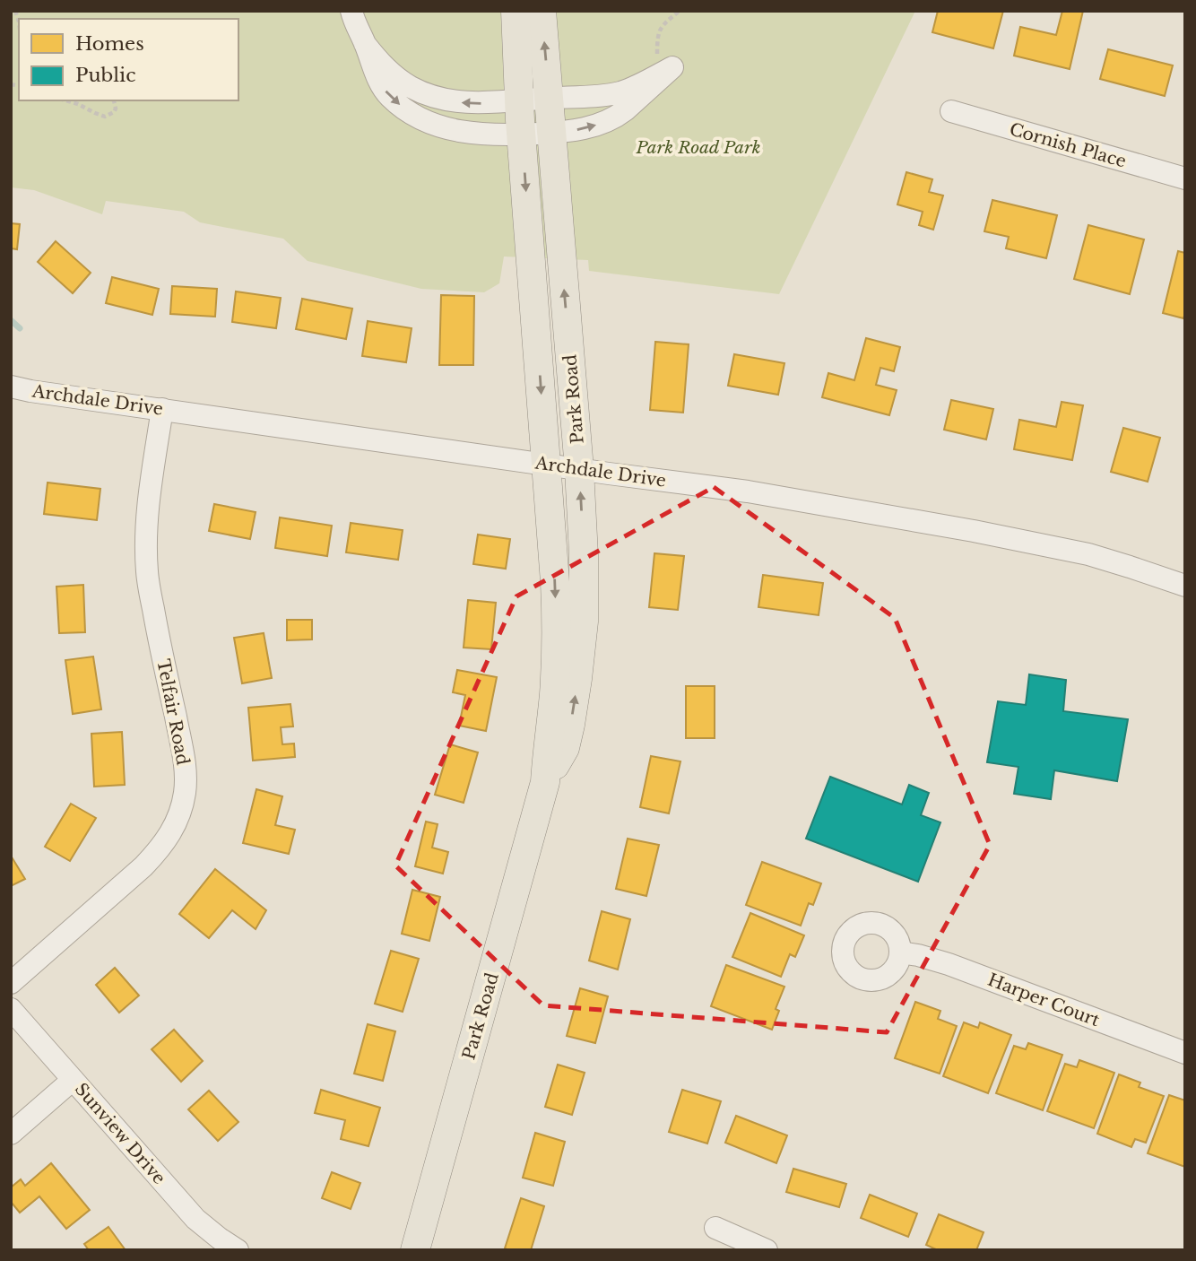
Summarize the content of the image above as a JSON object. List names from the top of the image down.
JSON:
{
  "streets": {
    "main road": ["Park Road"],
    "street": [
      "Cornish Place",
      "Archdale Drive",
      "Telfair Road",
      "Harper Court",
      "Sunview Drive"
    ]
  },
  "crossings": [
    ["Park Road", "Archdale Drive"],
    ["Archdale Drive", "Telfair Road"]
  ],
  "parks": ["Park Road Park"],
  "legend": ["Homes", "Public"]
}
